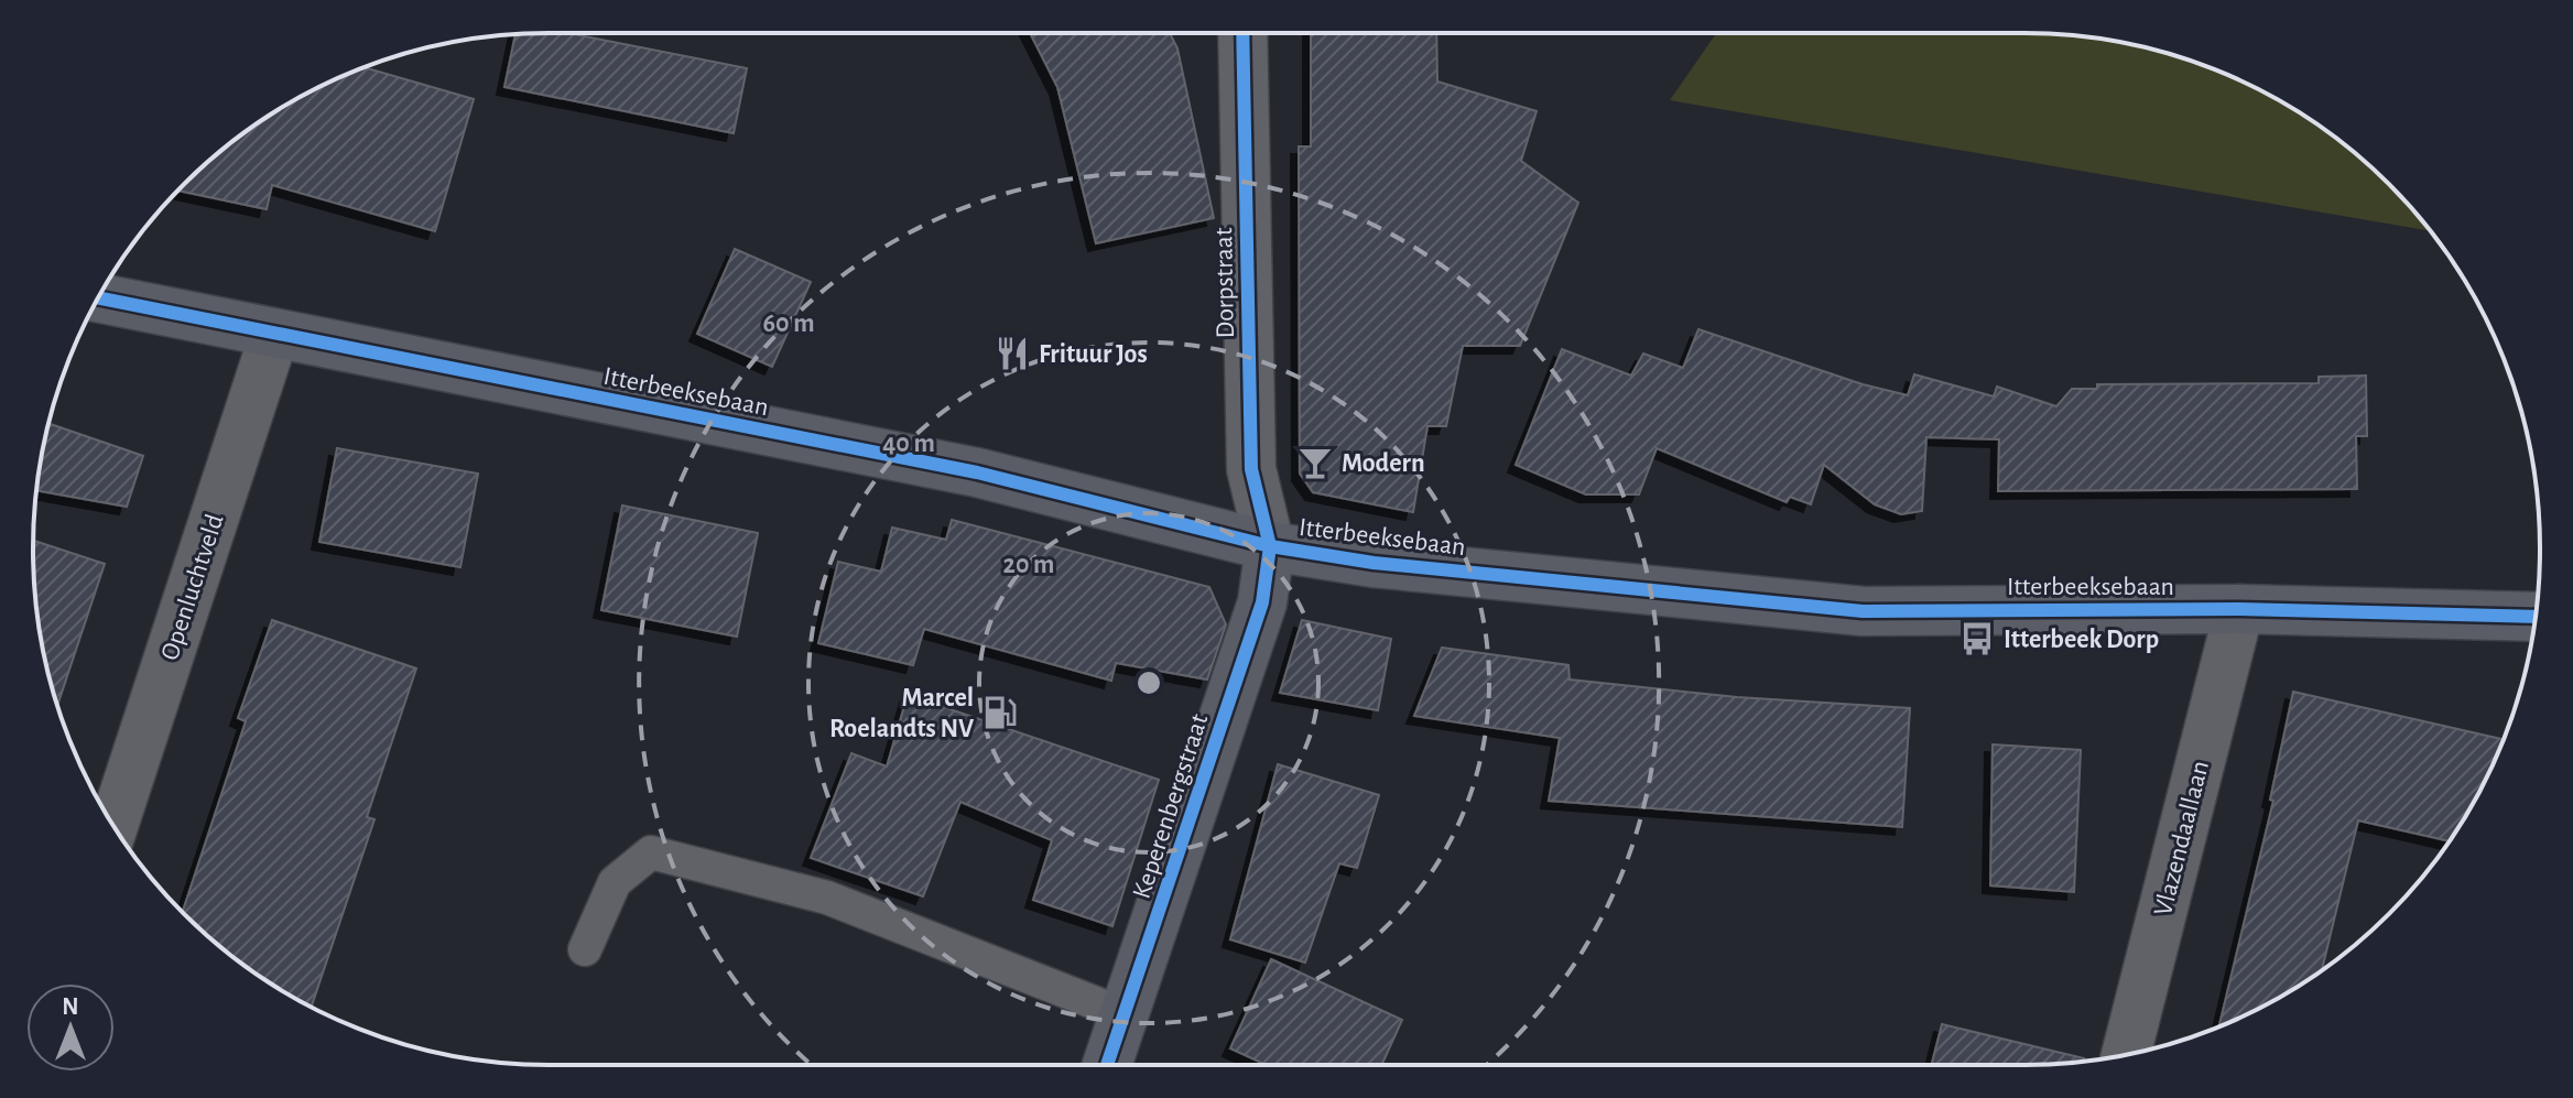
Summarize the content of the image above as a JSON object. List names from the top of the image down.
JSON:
{
  "streets": {
    "main road": ["Itterbeeksebaan", "Keperenbergstraat"],
    "street": ["Dorpstraat", "Openluchtveld", "Vlazendaallaan"]
  },
  "crossings": [
    ["Dorpstraat", "Itterbeeksebaan"],
    ["Dorpstraat", "Keperenbergstraat"],
    ["Itterbeeksebaan", "Openluchtveld"],
    ["Itterbeeksebaan", "Keperenbergstraat"],
    ["Itterbeeksebaan", "Vlazendaallaan"]
  ],
  "places": {
    "restaurant": ["Frituur Jos"],
    "bar": ["Modern"],
    "bus stop": ["Itterbeek Dorp"],
    "fuel station": ["Marcel Roelandts NV"]
  },
  "north": "top",
  "rings": ["60 m", "40 m", "20 m"]
}
